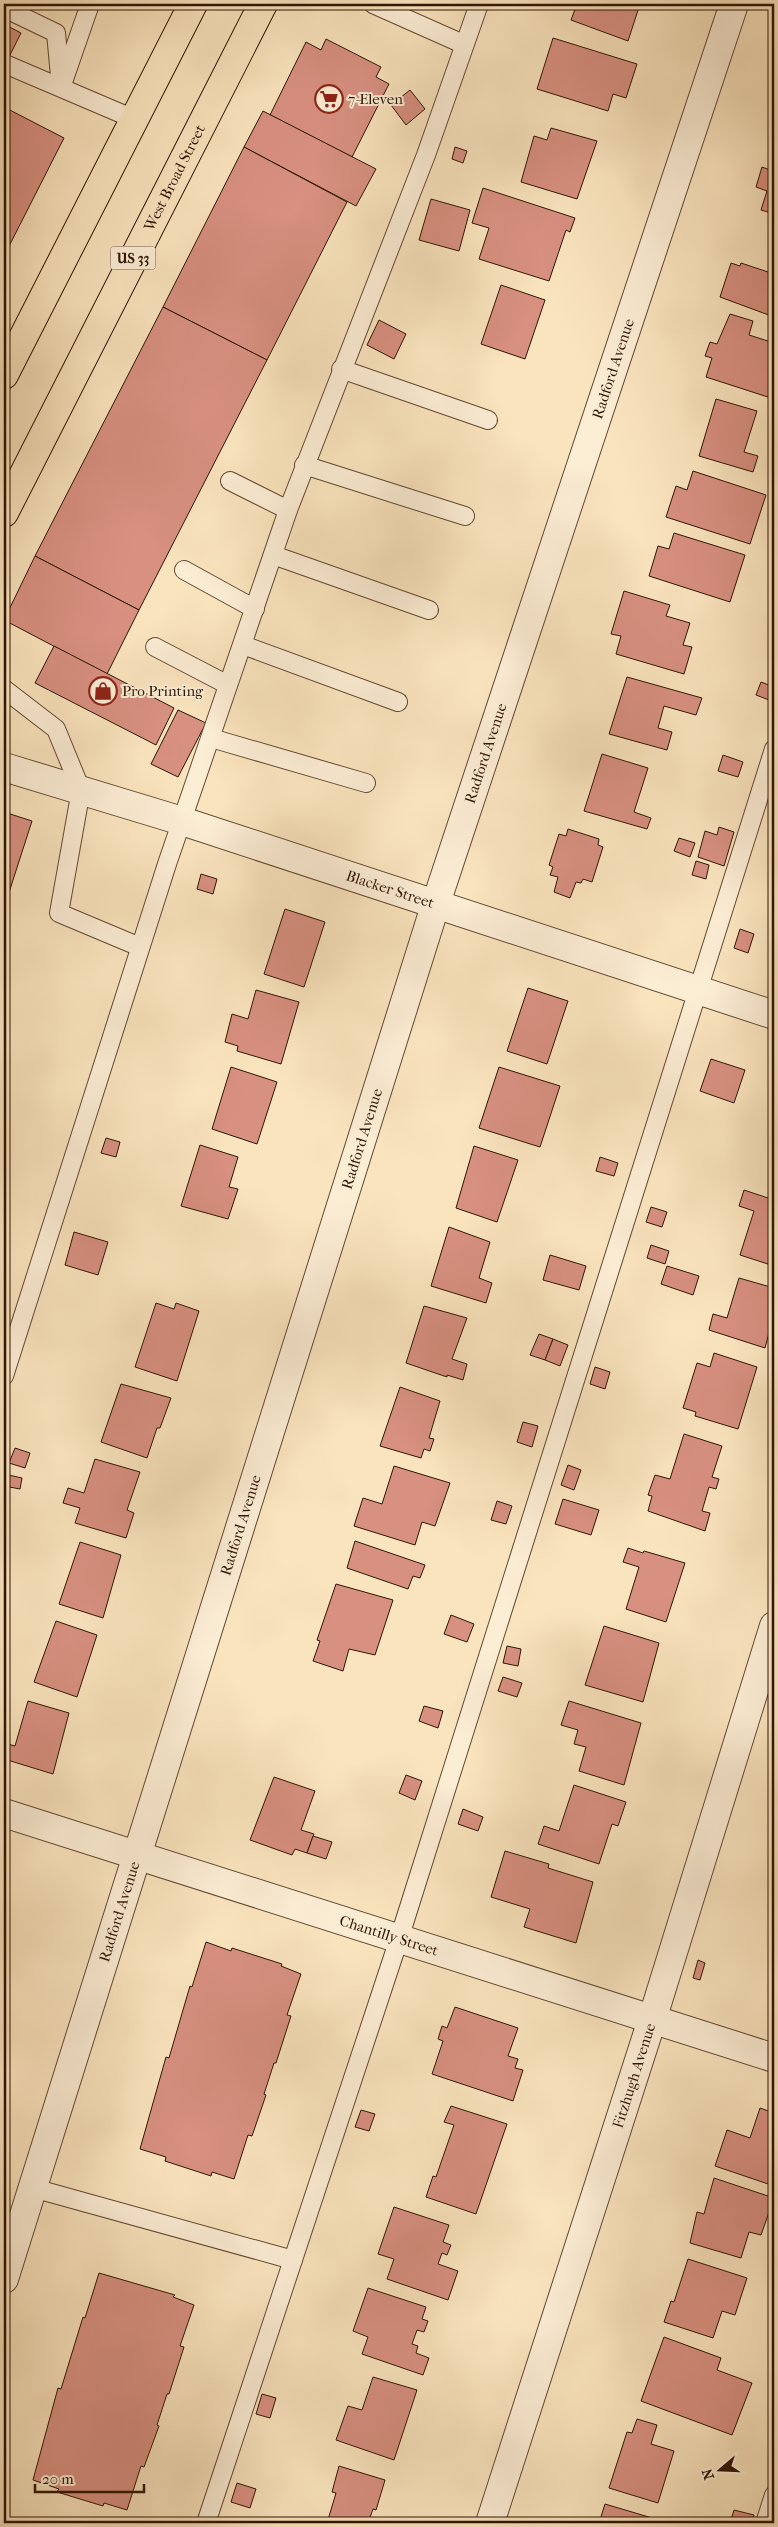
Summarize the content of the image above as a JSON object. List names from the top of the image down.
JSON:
{
  "streets": {
    "main road": ["West Broad Street", "US 33"],
    "street": [
      "Radford Avenue",
      "Blacker Street",
      "Chantilly Street",
      "Fitzhugh Avenue"
    ]
  },
  "crossings": [
    ["Radford Avenue", "Blacker Street"],
    ["Radford Avenue", "Chantilly Street"],
    ["Chantilly Street", "Fitzhugh Avenue"]
  ],
  "places": {
    "supermarket": ["7-Eleven"],
    "shop": ["Pro Printing"]
  },
  "scale_bar": "20 m",
  "north": "left"
}
